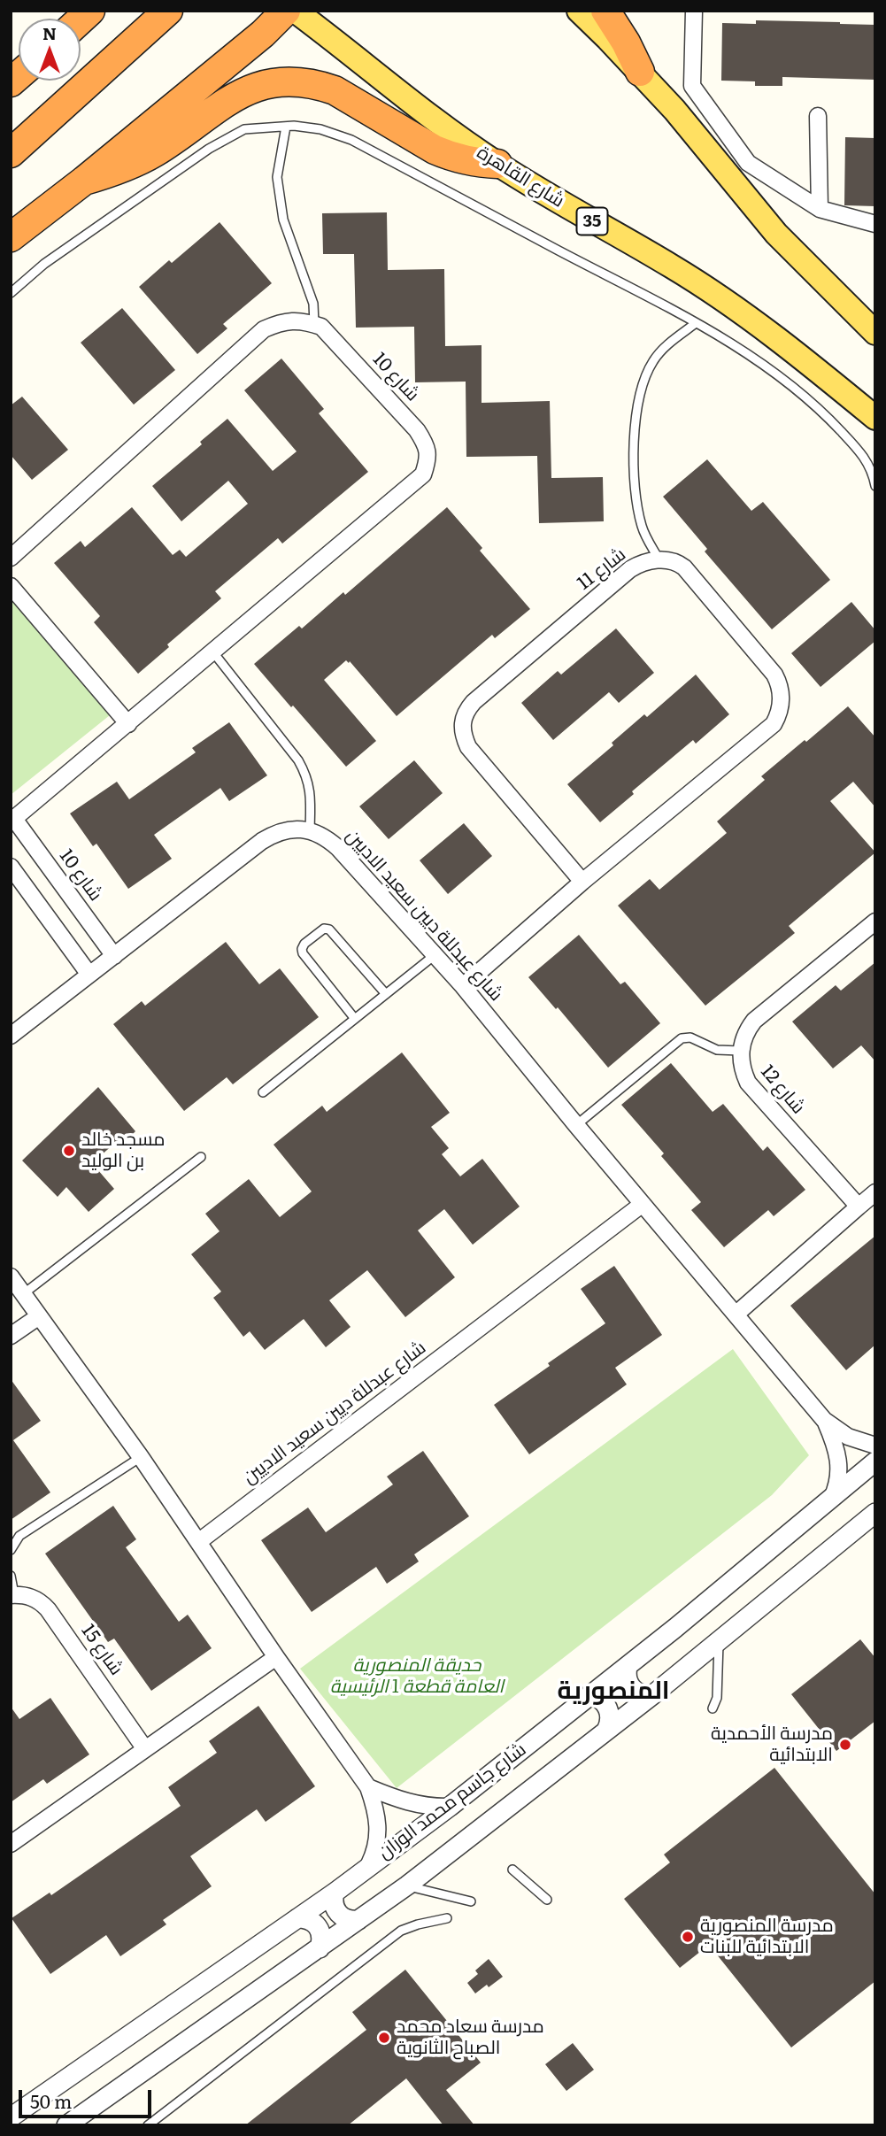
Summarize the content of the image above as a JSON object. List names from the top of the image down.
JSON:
{
  "streets": {
    "main road": ["شارع القاهرة", "35"],
    "street": [
      "شارع 10",
      "شارع 11",
      "شارع عبدللة ديين سعيد الاديين",
      "شارع 12",
      "شارع 15",
      "شارع جاسم محمد الوزان"
    ]
  },
  "crossings": [
    ["شارع عبدللة ديين سعيد الاديين", "شارع جاسم محمد الوزان"]
  ],
  "districts": ["المنصورية"],
  "parks": ["حديقة المنصورية العامة قطعة 1 الرئيسية"],
  "places": [
    "مسجد خالد بن الوليد",
    "مدرسة الأحمدية الابتدائية",
    "مدرسة المنصورية الابتدائية للبنات",
    "مدرسة سعاد محمد الصباح الثانوية"
  ],
  "scale_bar": "50 m",
  "north": "top"
}
